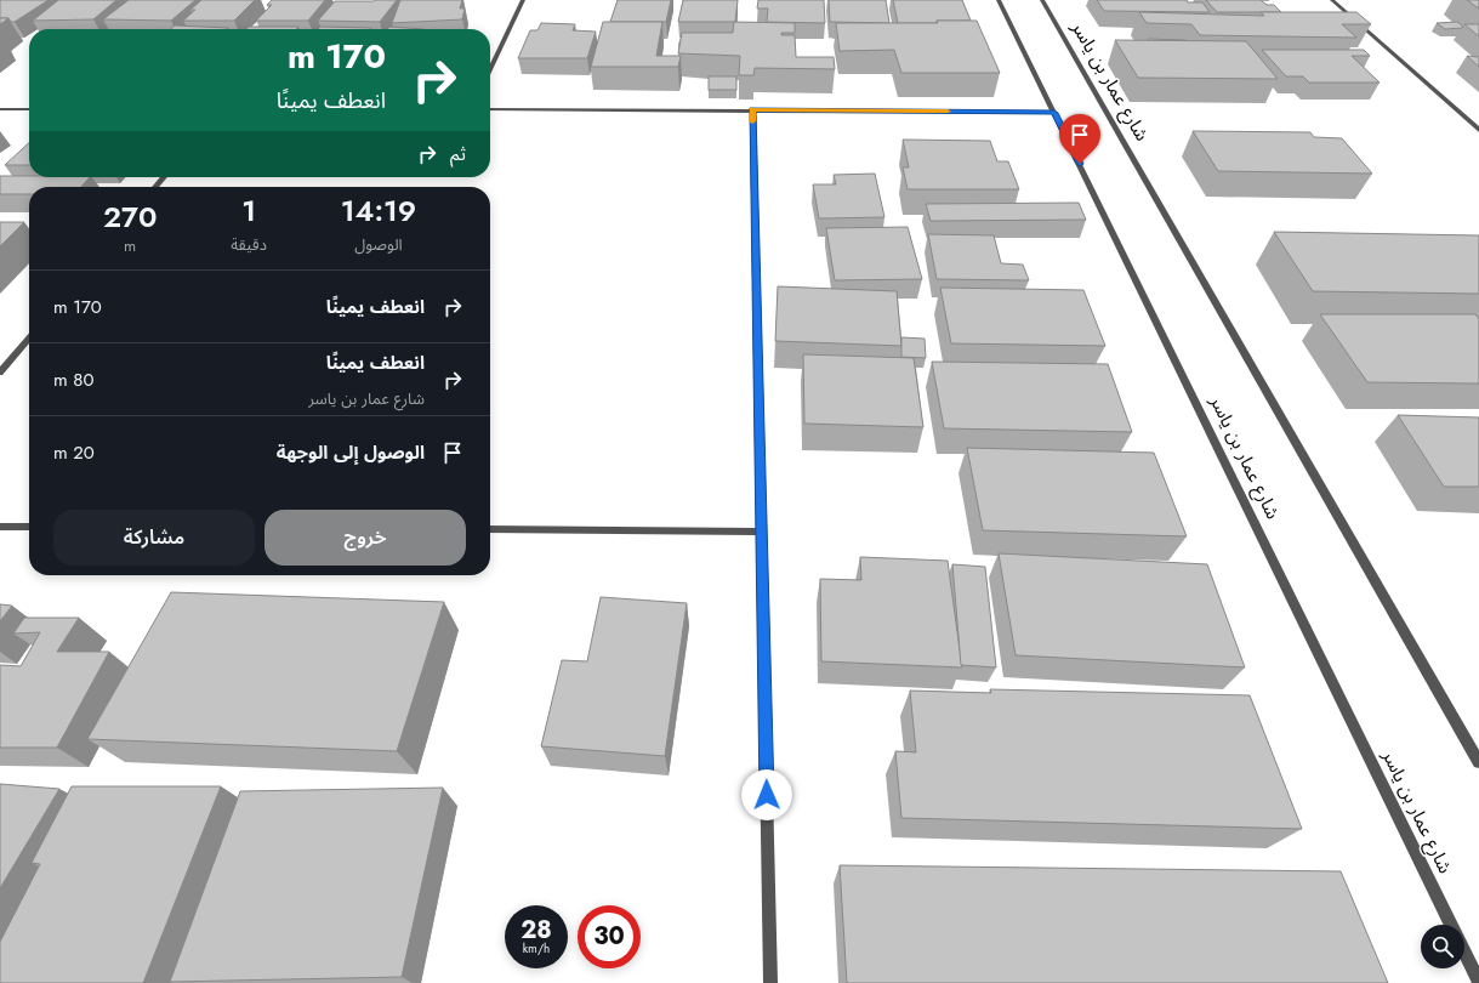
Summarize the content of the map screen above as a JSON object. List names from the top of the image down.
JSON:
{
  "streets": {
    "street": ["شارع عمار بن ياسر"]
  },
  "page": {
    "turn": ["170 m", "انعطف يمينًا"],
    "then": "ثم",
    "eta": [
      "14:19",
      "الوصول",
      "1",
      "دقيقة",
      "270",
      "m"
    ],
    "list": [
      {
        "name": "انعطف يمينًا",
        "value": "170 m"
      },
      {
        "name": "انعطف يمينًا",
        "note": "شارع عمار بن ياسر",
        "value": "80 m"
      },
      {
        "name": "الوصول إلى الوجهة",
        "value": "20 m"
      }
    ],
    "buttons": ["خروج", "مشاركة"],
    "speed": "28 km/h",
    "limit": "30"
  }
}
